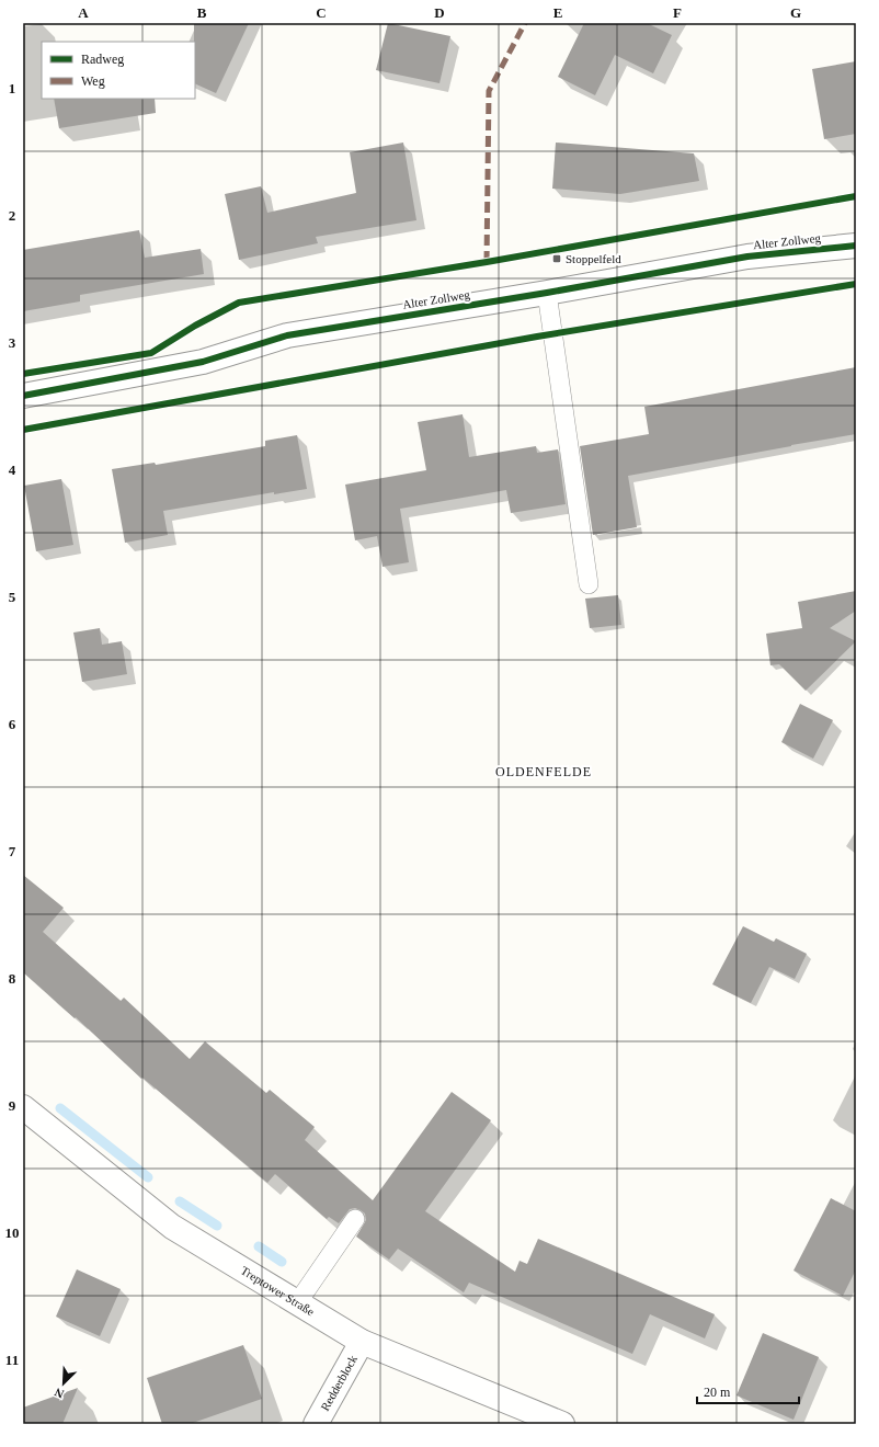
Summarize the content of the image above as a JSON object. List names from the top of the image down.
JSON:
{
  "streets": {
    "street": ["Alter Zollweg", "Treptower Straße", "Redderblock"]
  },
  "crossings": [
    ["Treptower Straße", "Redderblock"]
  ],
  "districts": ["OLDENFELDE"],
  "places": {
    "transit": ["Stoppelfeld"]
  },
  "legend": ["Radweg", "Weg"],
  "scale_bar": "20 m",
  "north": "bottom left",
  "grid": {
    "columns": [
      "A",
      "B",
      "C",
      "D",
      "E",
      "F",
      "G"
    ],
    "rows": [
      "1",
      "2",
      "3",
      "4",
      "5",
      "6",
      "7",
      "8",
      "9",
      "10",
      "11"
    ]
  }
}
